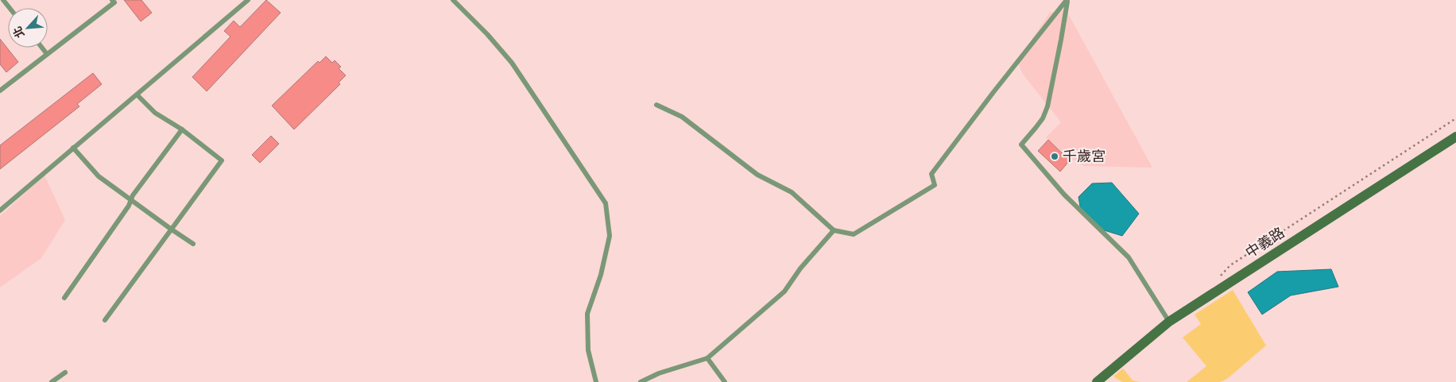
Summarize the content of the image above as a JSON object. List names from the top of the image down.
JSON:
{
  "streets": {
    "street": ["中義路"]
  },
  "places": ["千歲宮"],
  "north": "bottom left"
}
